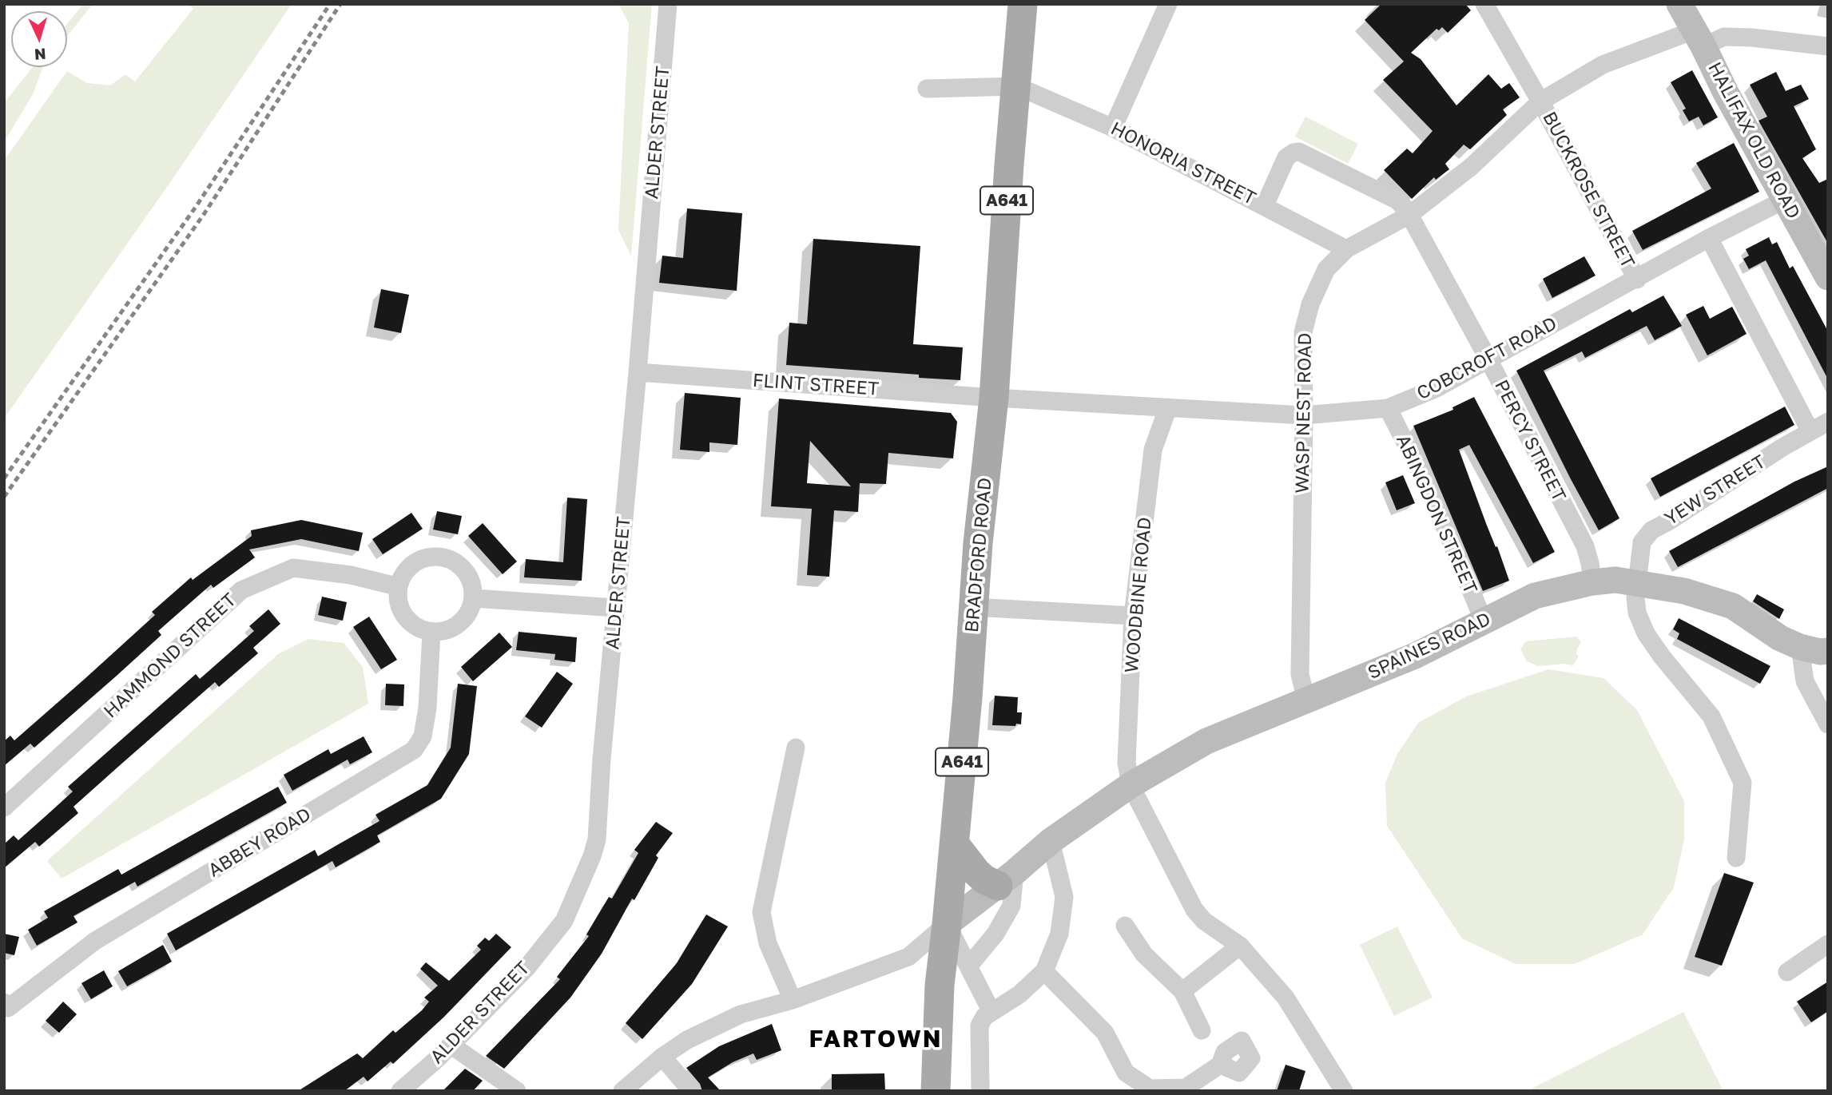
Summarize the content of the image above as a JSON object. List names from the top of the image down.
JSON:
{
  "streets": {
    "main road": ["A641", "BRADFORD ROAD"],
    "street": [
      "ALDER STREET",
      "HALIFAX OLD ROAD",
      "HONORIA STREET",
      "BUCKROSE STREET",
      "COBCROFT ROAD",
      "FLINT STREET",
      "WASP NEST ROAD",
      "PERCY STREET",
      "YEW STREET",
      "ABINGDON STREET",
      "WOODBINE ROAD",
      "SPAINES ROAD",
      "HAMMOND STREET",
      "ABBEY ROAD"
    ]
  },
  "crossings": [
    ["ALDER STREET", "FLINT STREET"],
    ["HALIFAX OLD ROAD", "COBCROFT ROAD"],
    ["HALIFAX OLD ROAD", "WASP NEST ROAD"],
    ["HONORIA STREET", "WASP NEST ROAD"],
    ["HONORIA STREET", "PERCY STREET"],
    ["HONORIA STREET", "BRADFORD ROAD"],
    ["BUCKROSE STREET", "COBCROFT ROAD"],
    ["BUCKROSE STREET", "WASP NEST ROAD"],
    ["A641", "BRADFORD ROAD"],
    ["A641", "SPAINES ROAD"],
    ["COBCROFT ROAD", "FLINT STREET"],
    ["COBCROFT ROAD", "WASP NEST ROAD"],
    ["COBCROFT ROAD", "PERCY STREET"],
    ["COBCROFT ROAD", "ABINGDON STREET"],
    ["COBCROFT ROAD", "BRADFORD ROAD"],
    ["COBCROFT ROAD", "WOODBINE ROAD"],
    ["FLINT STREET", "BRADFORD ROAD"],
    ["WASP NEST ROAD", "PERCY STREET"],
    ["WASP NEST ROAD", "SPAINES ROAD"],
    ["PERCY STREET", "SPAINES ROAD"],
    ["YEW STREET", "SPAINES ROAD"],
    ["ABINGDON STREET", "SPAINES ROAD"],
    ["BRADFORD ROAD", "SPAINES ROAD"],
    ["WOODBINE ROAD", "SPAINES ROAD"],
    ["HAMMOND STREET", "ABBEY ROAD"]
  ],
  "districts": ["FARTOWN"],
  "north": "bottom"
}
